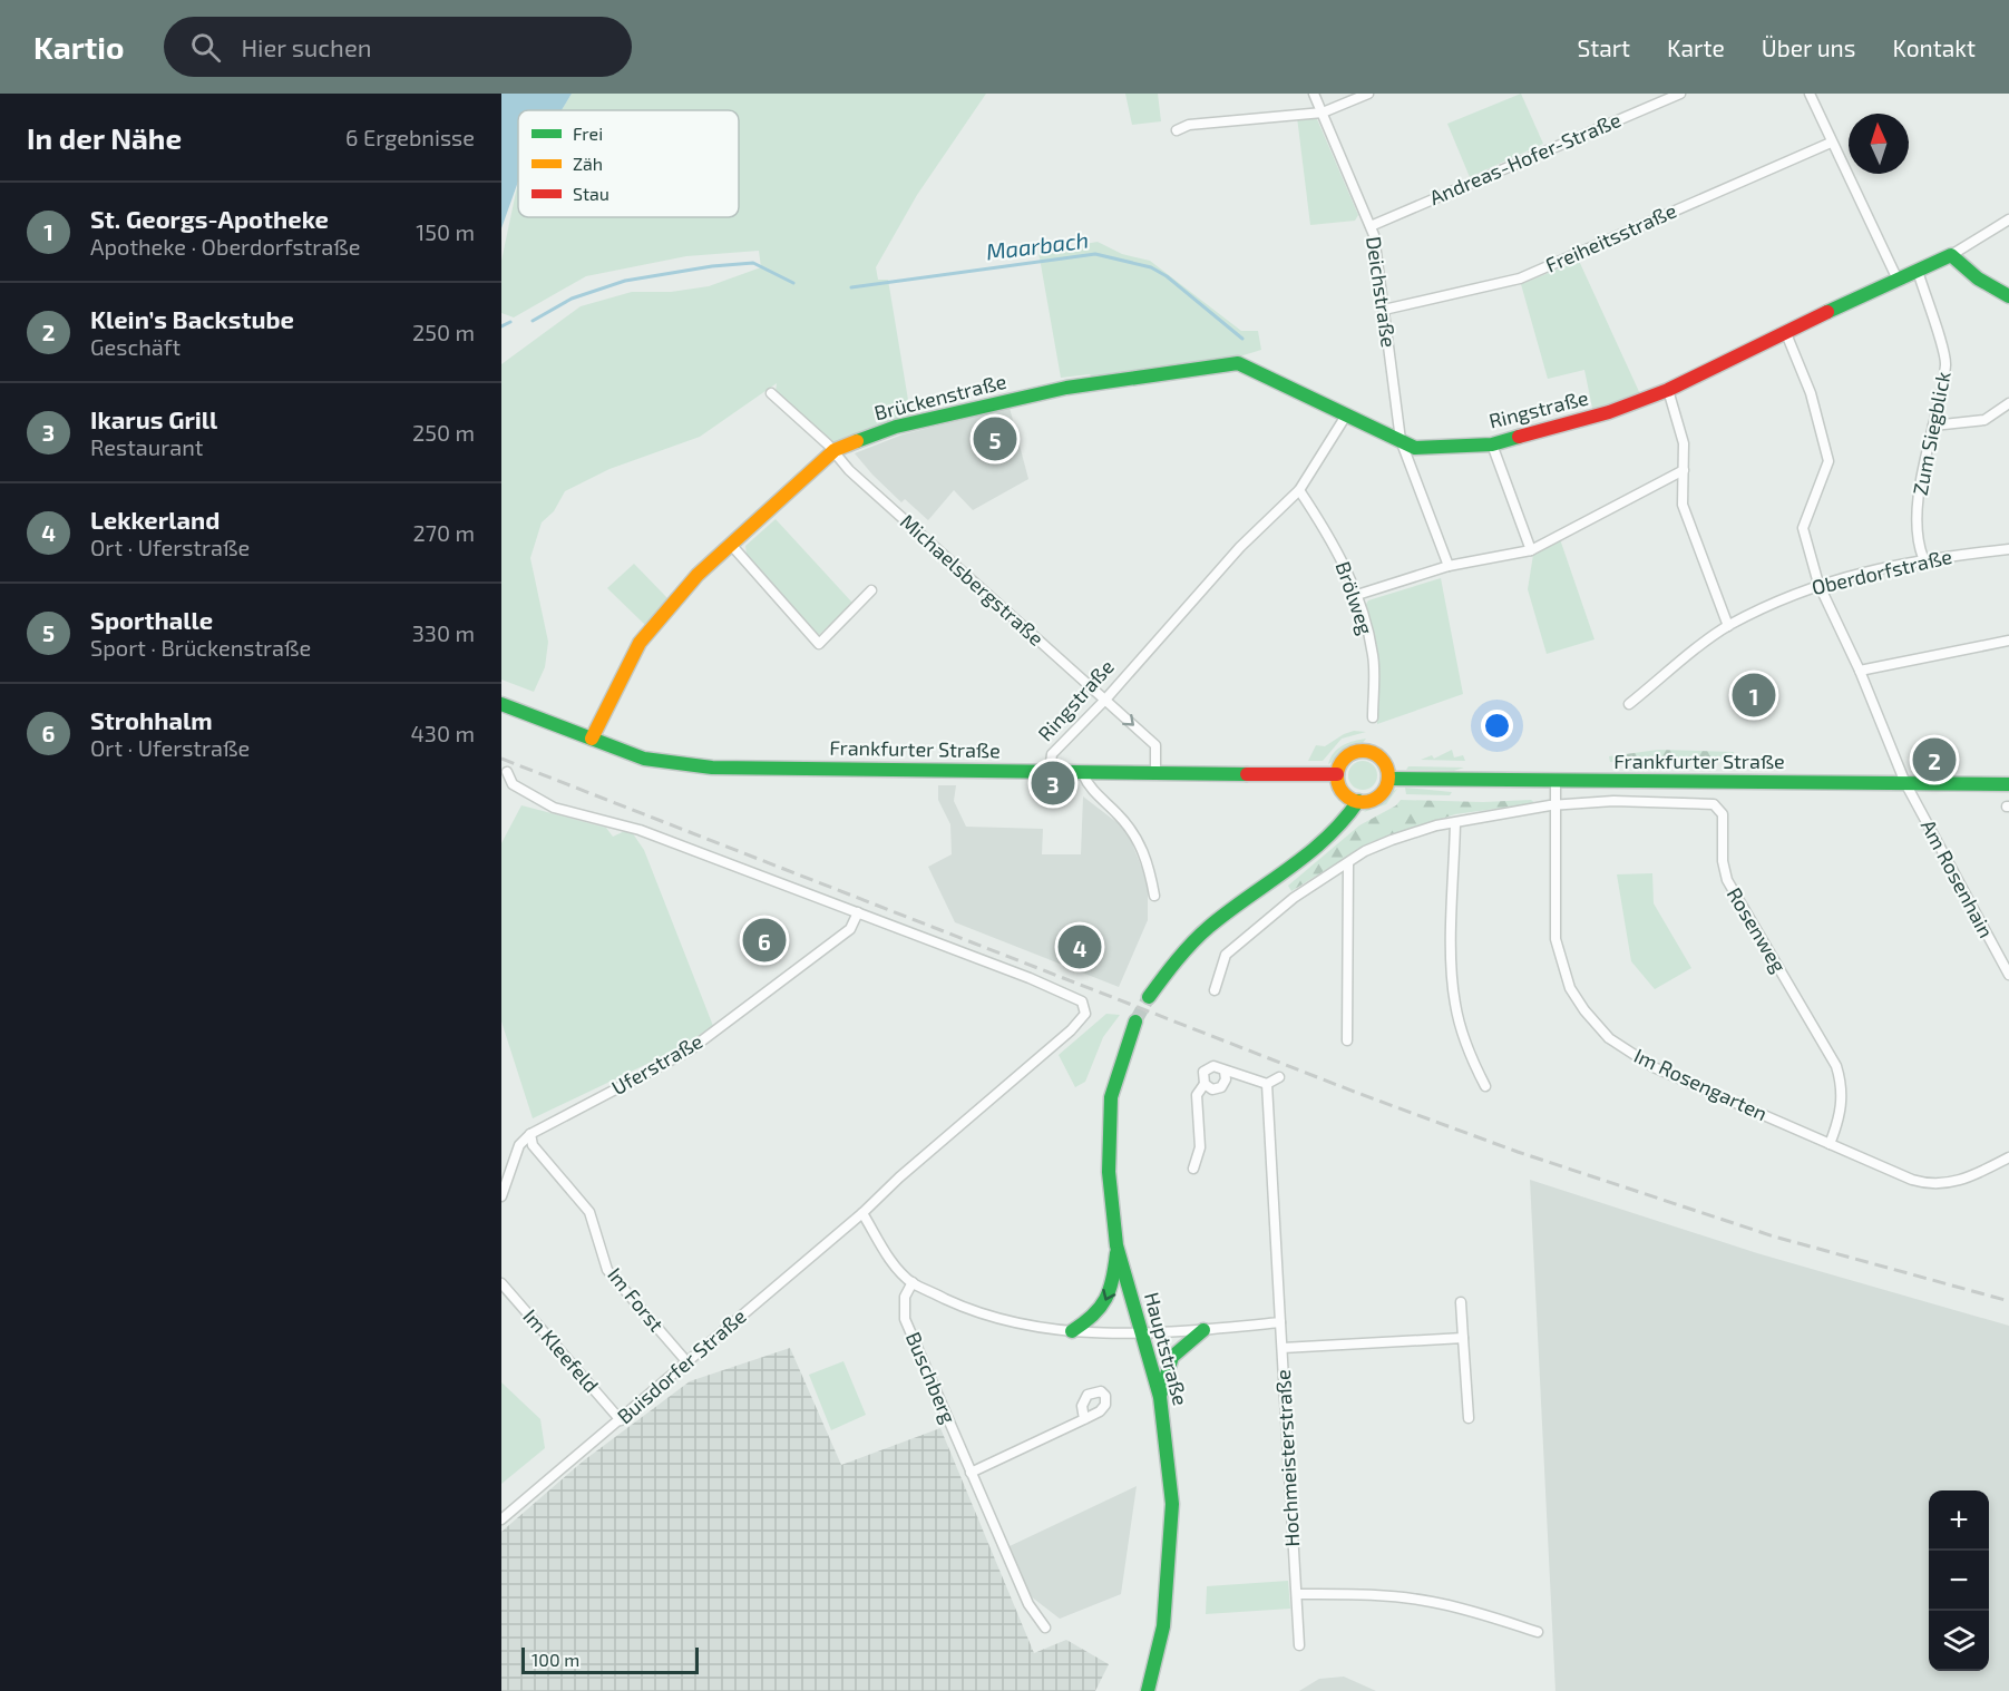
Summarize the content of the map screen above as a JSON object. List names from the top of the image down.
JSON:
{
  "streets": {
    "main road": [
      "Brückenstraße",
      "Ringstraße",
      "Frankfurter Straße",
      "Hauptstraße"
    ],
    "street": [
      "Andreas-Hofer-Straße",
      "Freiheitsstraße",
      "Deichstraße",
      "Zum Siegblick",
      "Oberdorfstraße",
      "Michaelsbergstraße",
      "Brölweg",
      "Am Rosenhain",
      "Rosenweg",
      "Uferstraße",
      "Im Rosengarten",
      "Im Forst",
      "Im Kleefeld",
      "Buisdorfer Straße",
      "Buschberg",
      "Hochmeisterstraße"
    ]
  },
  "crossings": [
    ["Andreas-Hofer-Straße", "Deichstraße"],
    ["Freiheitsstraße", "Deichstraße"],
    ["Deichstraße", "Ringstraße"],
    ["Brückenstraße", "Ringstraße"],
    ["Brückenstraße", "Michaelsbergstraße"],
    ["Brückenstraße", "Frankfurter Straße"],
    ["Ringstraße", "Zum Siegblick"],
    ["Ringstraße", "Michaelsbergstraße"],
    ["Ringstraße", "Brölweg"],
    ["Ringstraße", "Frankfurter Straße"],
    ["Ringstraße", "Am Rosenhain"],
    ["Zum Siegblick", "Oberdorfstraße"],
    ["Oberdorfstraße", "Am Rosenhain"],
    ["Michaelsbergstraße", "Frankfurter Straße"],
    ["Frankfurter Straße", "Am Rosenhain"],
    ["Frankfurter Straße", "Im Rosengarten"],
    ["Rosenweg", "Im Rosengarten"],
    ["Uferstraße", "Im Forst"],
    ["Uferstraße", "Buisdorfer Straße"],
    ["Im Forst", "Buisdorfer Straße"],
    ["Im Kleefeld", "Buisdorfer Straße"]
  ],
  "water": ["Maarbach"],
  "legend": ["Frei", "Zäh", "Stau"],
  "scale_bar": "100 m",
  "north": "top",
  "page": {
    "header": "Kartio",
    "search": "Hier suchen",
    "nav": [
      "Start",
      "Karte",
      "Über uns",
      "Kontakt"
    ],
    "heading": ["In der Nähe", "6 Ergebnisse"],
    "list": [
      {
        "mark": "1",
        "name": "St. Georgs-Apotheke",
        "note": "Apotheke · Oberdorfstraße",
        "value": "150 m"
      },
      {
        "mark": "2",
        "name": "Klein’s Backstube",
        "note": "Geschäft",
        "value": "250 m"
      },
      {
        "mark": "3",
        "name": "Ikarus Grill",
        "note": "Restaurant",
        "value": "250 m"
      },
      {
        "mark": "4",
        "name": "Lekkerland",
        "note": "Ort · Uferstraße",
        "value": "270 m"
      },
      {
        "mark": "5",
        "name": "Sporthalle",
        "note": "Sport · Brückenstraße",
        "value": "330 m"
      },
      {
        "mark": "6",
        "name": "Strohhalm",
        "note": "Ort · Uferstraße",
        "value": "430 m"
      }
    ],
    "pins": [
      "5",
      "1",
      "2",
      "3",
      "6",
      "4"
    ],
    "map_buttons": ["+", "−"],
    "scale": "100 m"
  }
}
